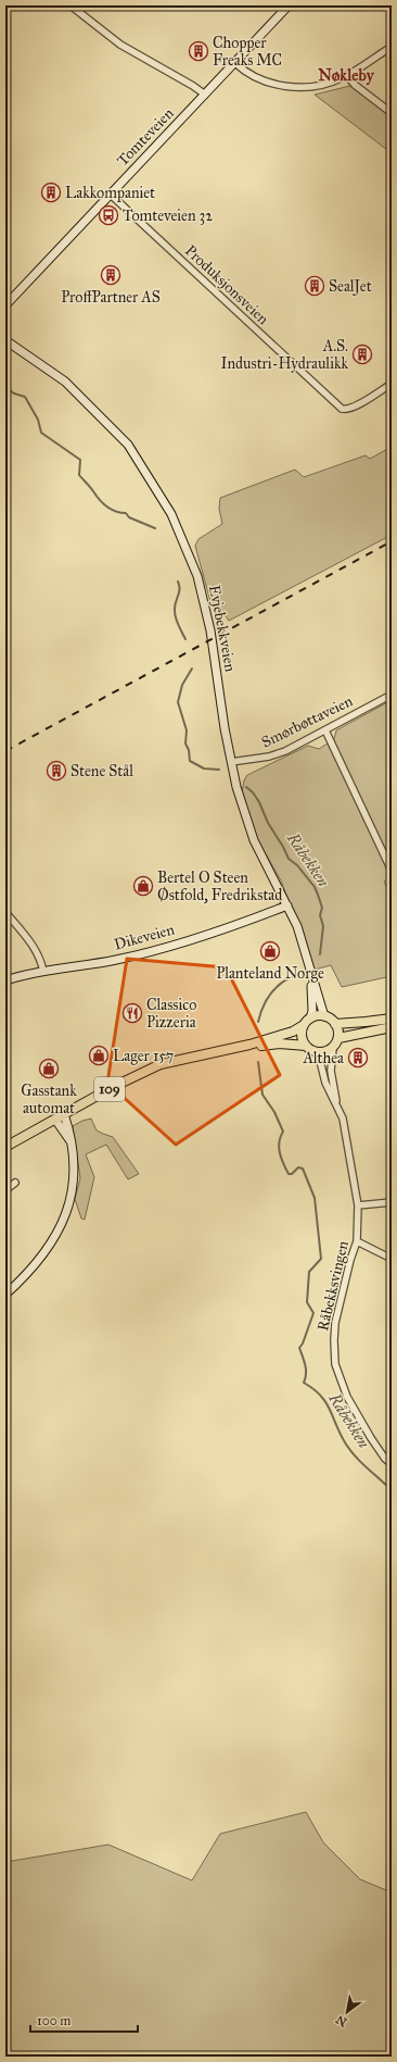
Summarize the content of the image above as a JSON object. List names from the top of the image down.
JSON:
{
  "streets": {
    "main road": ["109"],
    "street": [
      "Tomteveien",
      "Produksjonsveien",
      "Evjebekkveien",
      "Smørbøttaveien",
      "Dikeveien",
      "Råbekksvingen"
    ]
  },
  "crossings": [
    ["Tomteveien", "Produksjonsveien"],
    ["Evjebekkveien", "Smørbøttaveien"],
    ["Evjebekkveien", "Dikeveien"],
    ["Evjebekkveien", "109"],
    ["Evjebekkveien", "Råbekksvingen"],
    ["109", "Råbekksvingen"]
  ],
  "districts": ["Nøkleby"],
  "water": ["Råbekken"],
  "places": {
    "building": [
      "Chopper Freaks MC",
      "Lakkompaniet",
      "ProffPartner AS",
      "SealJet",
      "A.S. Industri-Hydraulikk",
      "Stene Stål",
      "Althea"
    ],
    "bus stop": ["Tomteveien 32"],
    "shop": [
      "Bertel O Steen Østfold, Fredrikstad",
      "Planteland Norge",
      "Lager 157",
      "Gasstank automat"
    ],
    "restaurant": ["Classico Pizzeria"]
  },
  "scale_bar": "100 m",
  "north": "bottom left"
}
